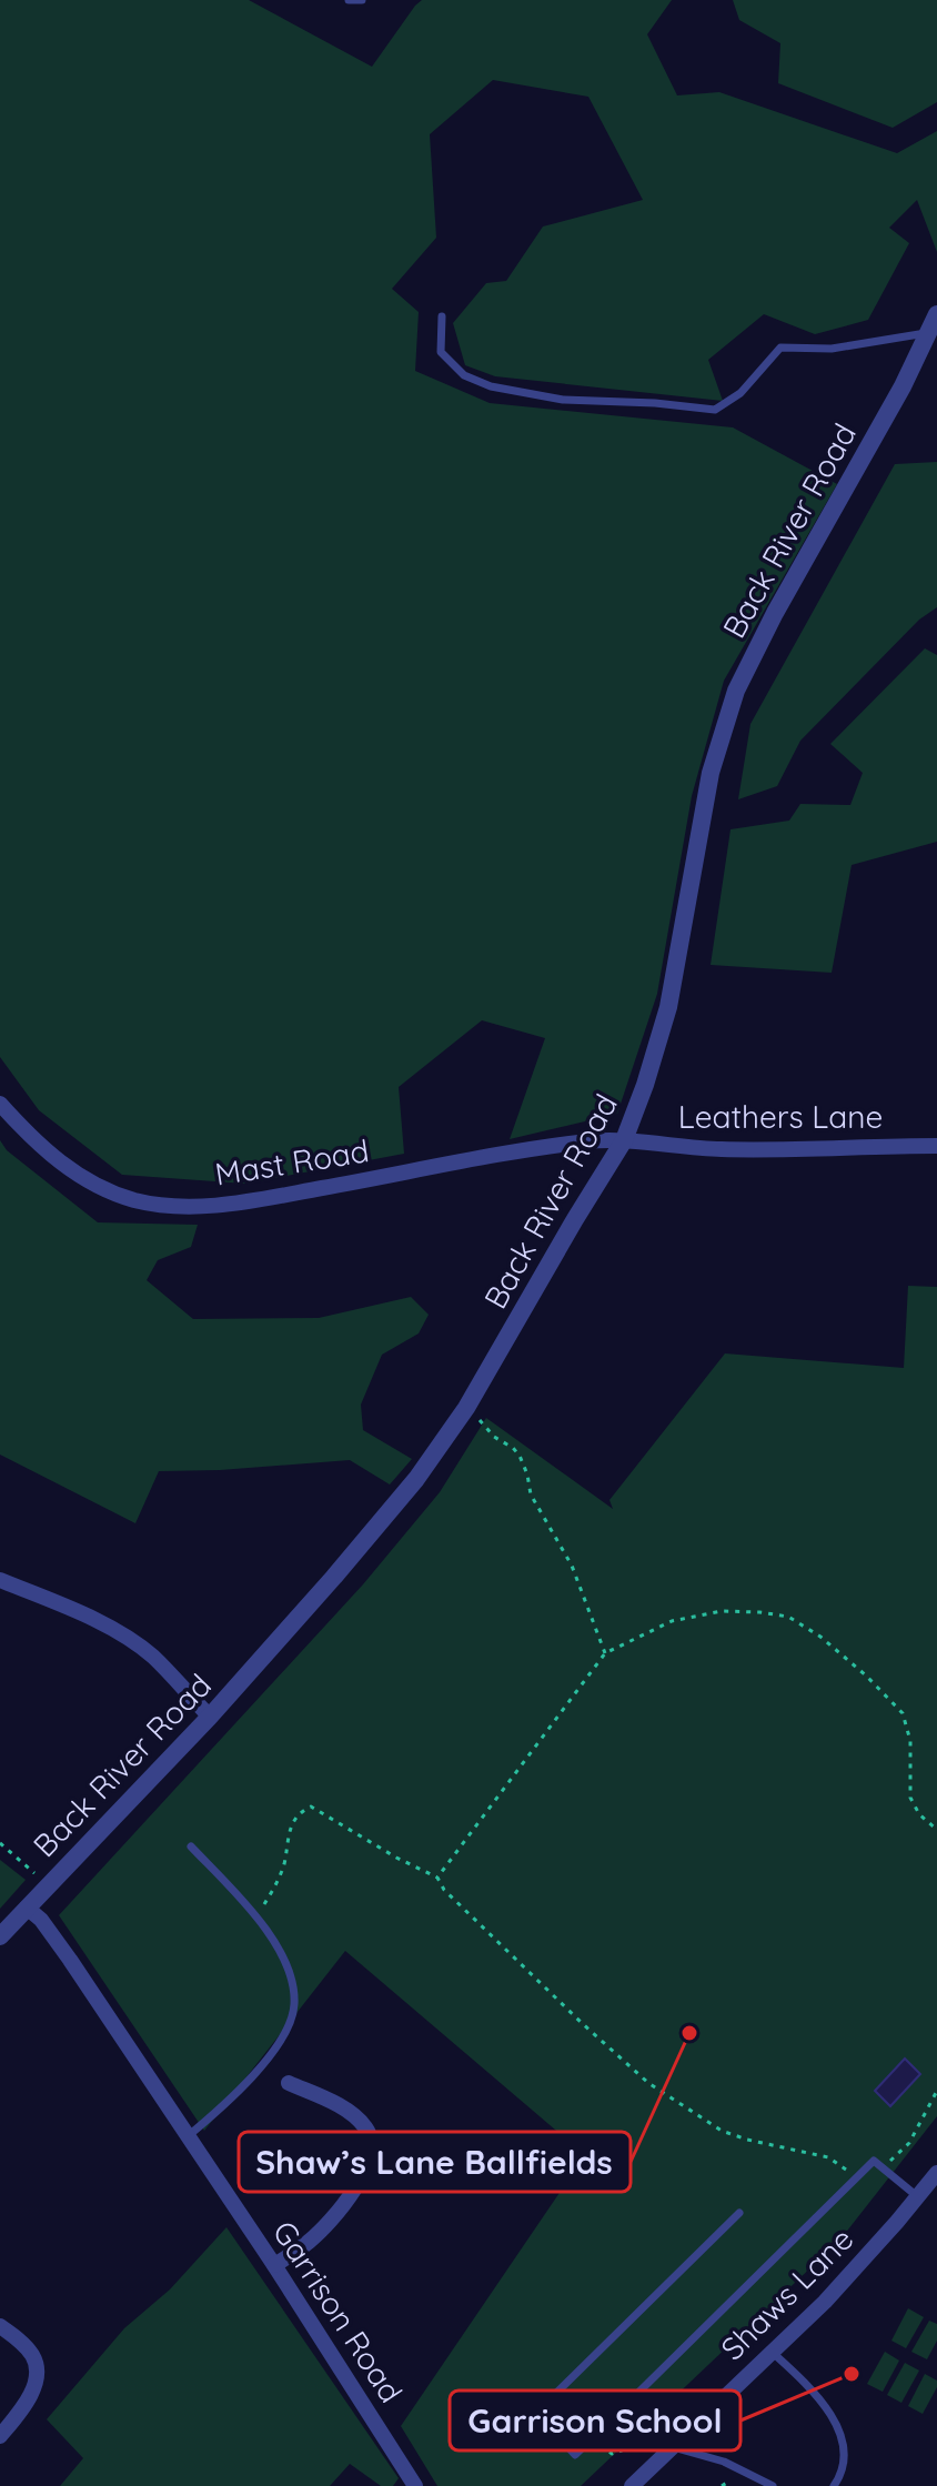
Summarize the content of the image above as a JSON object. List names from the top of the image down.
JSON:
{
  "streets": {
    "street": [
      "Back River Road",
      "Leathers Lane",
      "Mast Road",
      "Shaws Lane",
      "Garrison Road"
    ]
  },
  "crossings": [
    ["Back River Road", "Leathers Lane"],
    ["Back River Road", "Mast Road"],
    ["Back River Road", "Garrison Road"],
    ["Leathers Lane", "Mast Road"]
  ],
  "places": ["Shaw’s Lane Ballfields", "Garrison School"]
}
